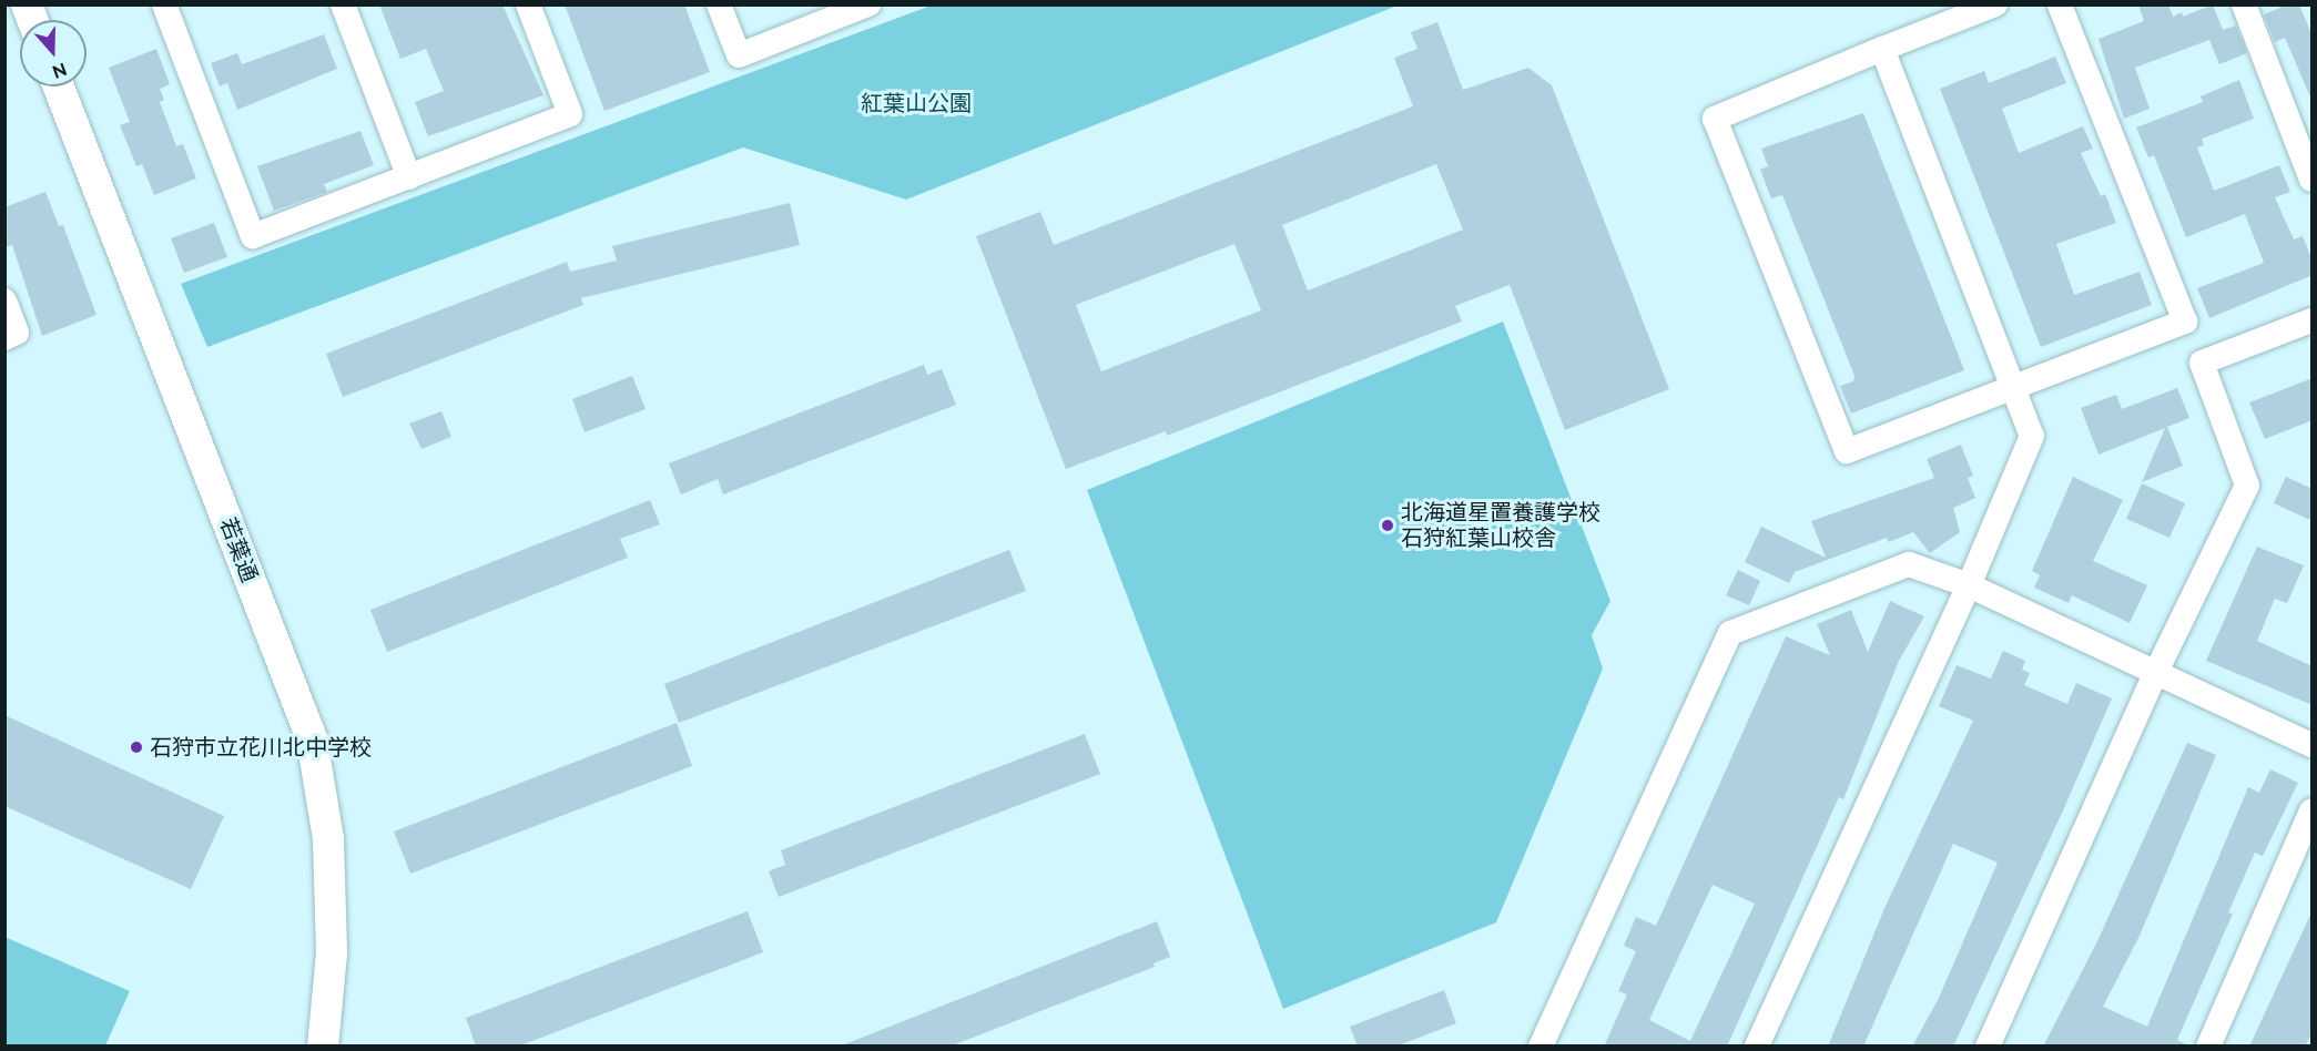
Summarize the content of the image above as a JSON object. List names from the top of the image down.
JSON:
{
  "streets": {
    "street": ["若葉通"]
  },
  "parks": ["紅葉山公園"],
  "places": ["北海道星置養護学校 石狩紅葉山校舎", "石狩市立花川北中学校"],
  "north": "bottom"
}
